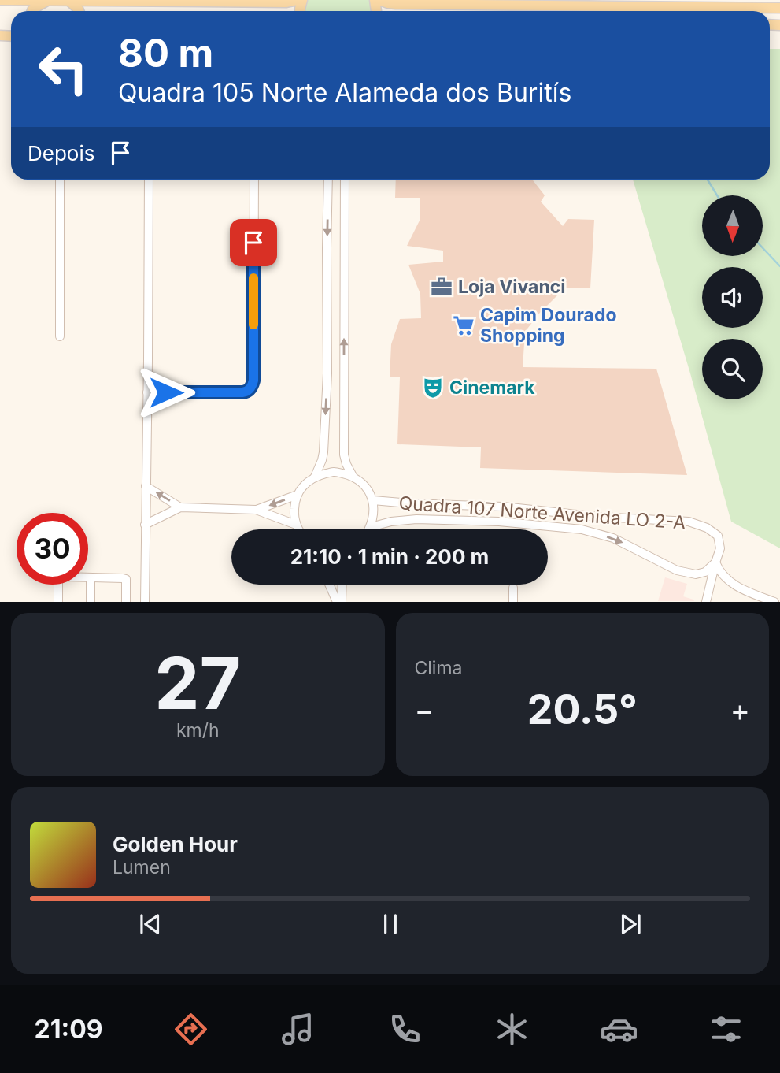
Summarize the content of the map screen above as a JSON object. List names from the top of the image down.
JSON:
{
  "streets": {
    "street": ["Quadra 107 Norte Avenida LO 2-A"]
  },
  "places": {
    "office": ["Loja Vivanci"],
    "supermarket": ["Capim Dourado Shopping"],
    "theatre": ["Cinemark"]
  },
  "north": "bottom",
  "page": {
    "turn": ["80 m", "Quadra 105 Norte Alameda dos Buritís"],
    "then": "Depois",
    "limit": "30",
    "trip": "21:10 · 1 min · 200 m",
    "tile": [
      ["27", "km/h"],
      "Clima"
    ],
    "heat": ["−", "20.5°", "+"],
    "song": ["Golden Hour", "Lumen"],
    "tabs": "21:09"
  }
}
